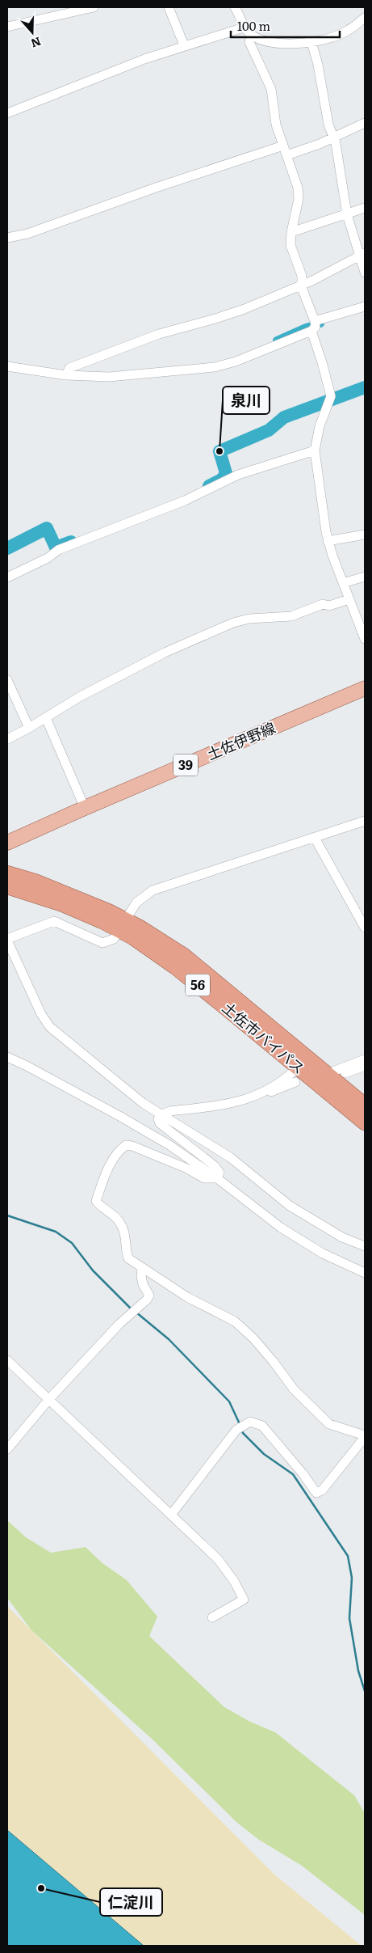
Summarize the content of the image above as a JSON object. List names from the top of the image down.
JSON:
{
  "streets": {
    "highway": ["56", "土佐市バイパス"],
    "main road": ["土佐伊野線", "39"]
  },
  "places": ["泉川", "仁淀川"],
  "scale_bar": "100 m",
  "north": "bottom"
}
